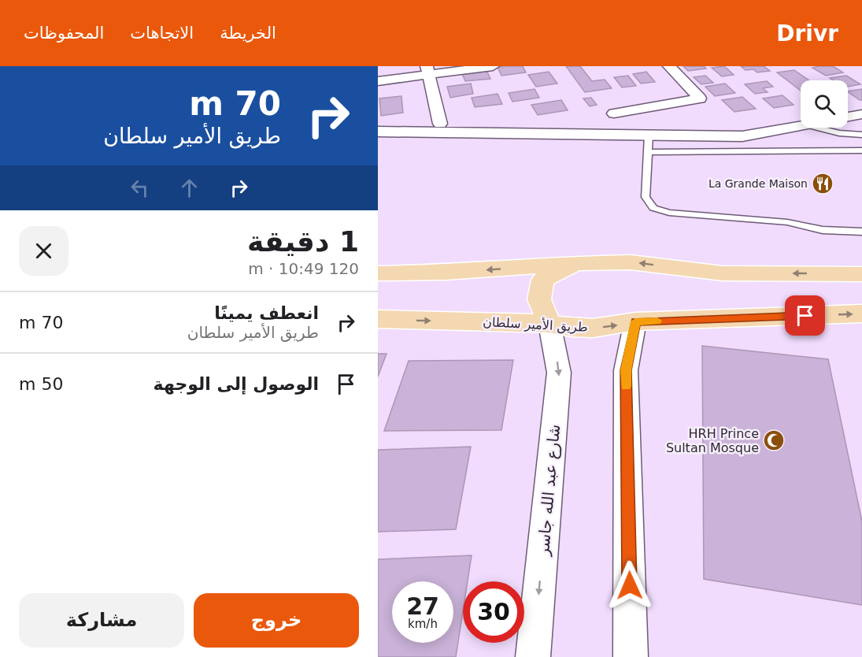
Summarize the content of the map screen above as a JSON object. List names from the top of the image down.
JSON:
{
  "streets": {
    "main road": ["طريق الأمير سلطان"],
    "street": ["شارع عبد الله جاسر"]
  },
  "crossings": [
    ["طريق الأمير سلطان", "شارع عبد الله جاسر"]
  ],
  "places": {
    "restaurant": ["La Grande Maison"],
    "mosque": ["HRH Prince Sultan Mosque"]
  },
  "page": {
    "header": "Drivr",
    "nav": ["الخريطة", "الاتجاهات", "المحفوظات"],
    "turn": ["70 m", "طريق الأمير سلطان"],
    "heading": ["1 دقيقة", "120 m · 10:49"],
    "list": [
      {
        "name": "انعطف يمينًا",
        "note": "طريق الأمير سلطان",
        "value": "70 m"
      },
      {
        "name": "الوصول إلى الوجهة",
        "value": "50 m"
      }
    ],
    "speed": "27 km/h",
    "limit": "30",
    "buttons": ["خروج", "مشاركة"]
  }
}
